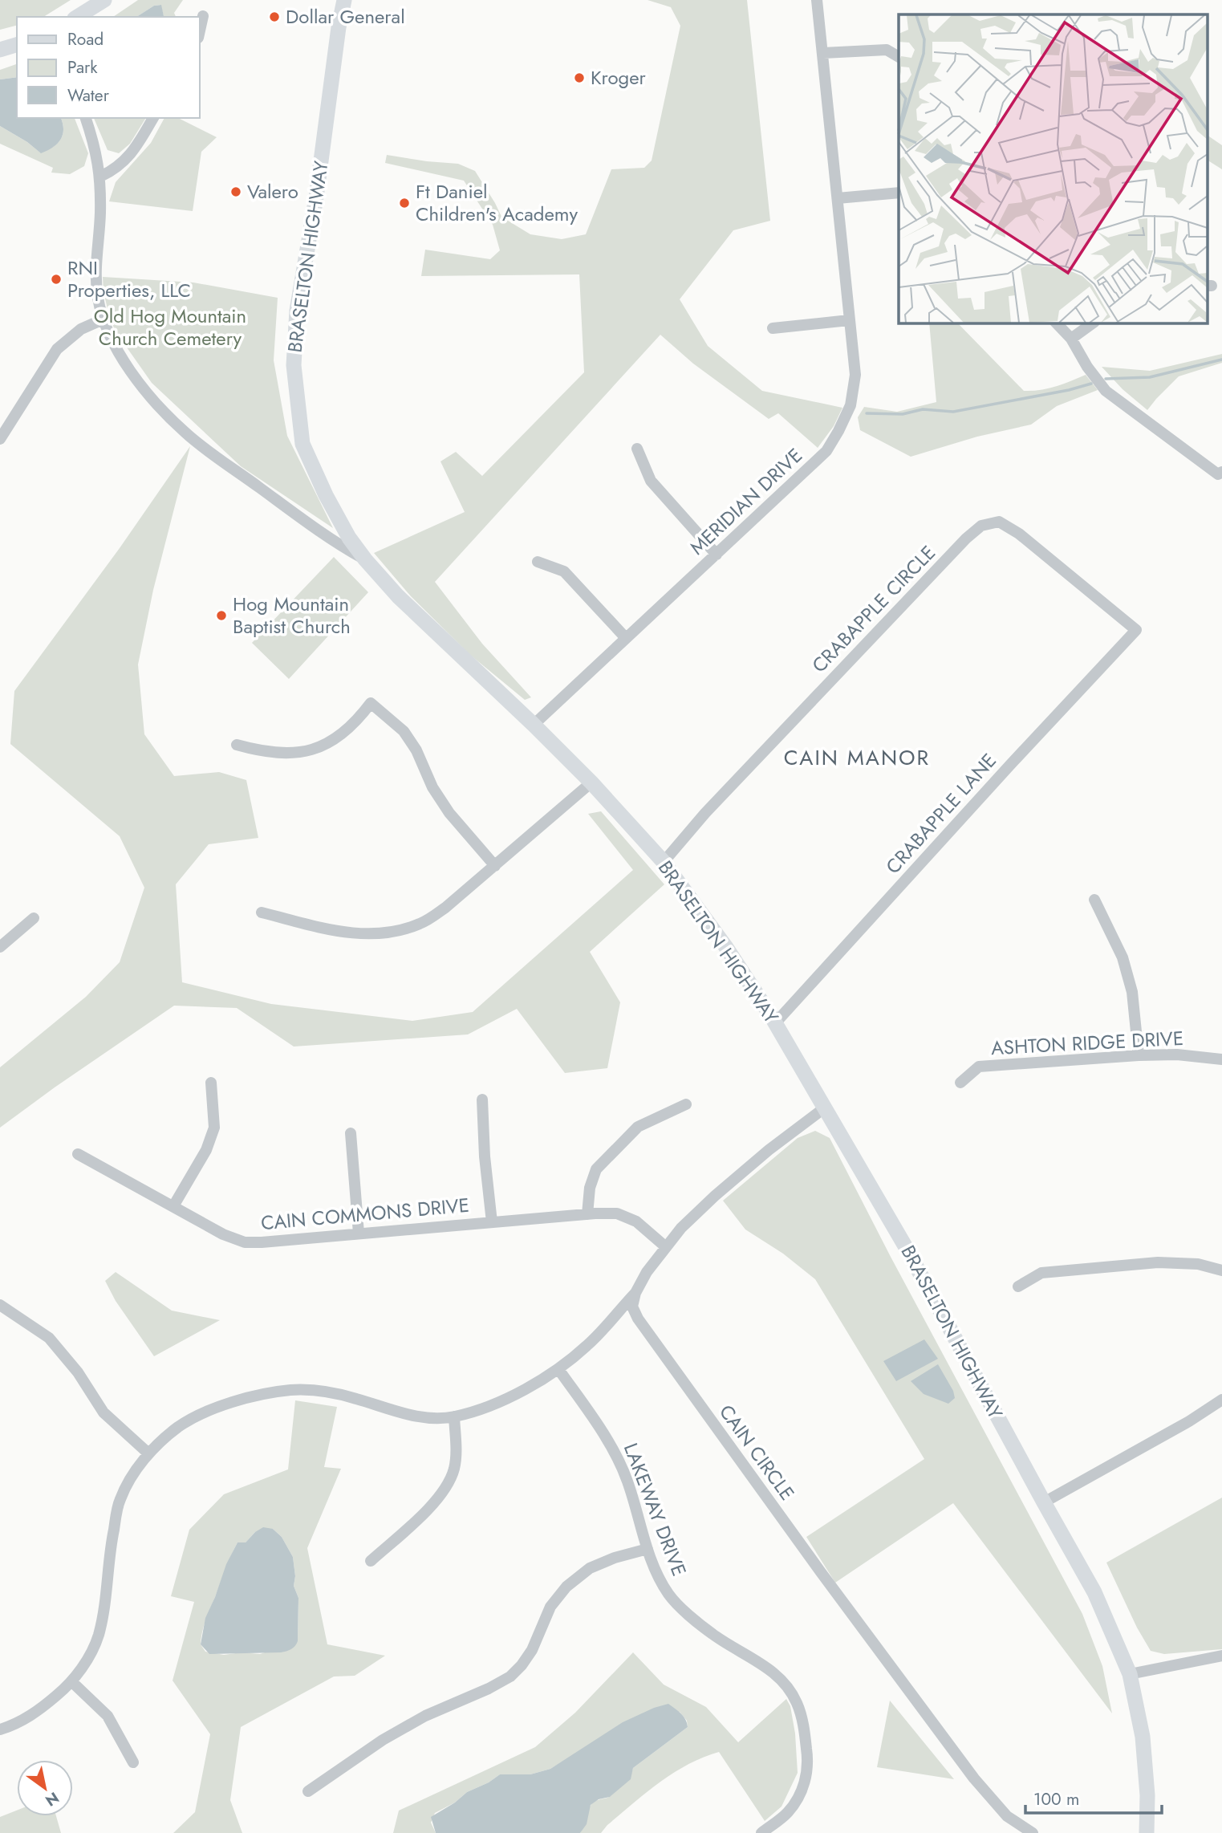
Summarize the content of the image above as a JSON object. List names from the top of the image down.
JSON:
{
  "streets": {
    "main road": ["BRASELTON HIGHWAY"],
    "street": [
      "MERIDIAN DRIVE",
      "CRABAPPLE CIRCLE",
      "CRABAPPLE LANE",
      "ASHTON RIDGE DRIVE",
      "CAIN COMMONS DRIVE",
      "CAIN CIRCLE",
      "LAKEWAY DRIVE"
    ]
  },
  "crossings": [
    ["BRASELTON HIGHWAY", "MERIDIAN DRIVE"],
    ["BRASELTON HIGHWAY", "CRABAPPLE CIRCLE"],
    ["BRASELTON HIGHWAY", "CRABAPPLE LANE"],
    ["CRABAPPLE CIRCLE", "CRABAPPLE LANE"]
  ],
  "districts": ["CAIN MANOR"],
  "parks": ["Old Hog Mountain Church Cemetery"],
  "places": [
    "Dollar General",
    "Kroger",
    "Valero",
    "Ft Daniel Children's Academy",
    "RNI Properties, LLC",
    "Hog Mountain Baptist Church"
  ],
  "legend": ["Road", "Park", "Water"],
  "scale_bar": "100 m",
  "north": "bottom right"
}
